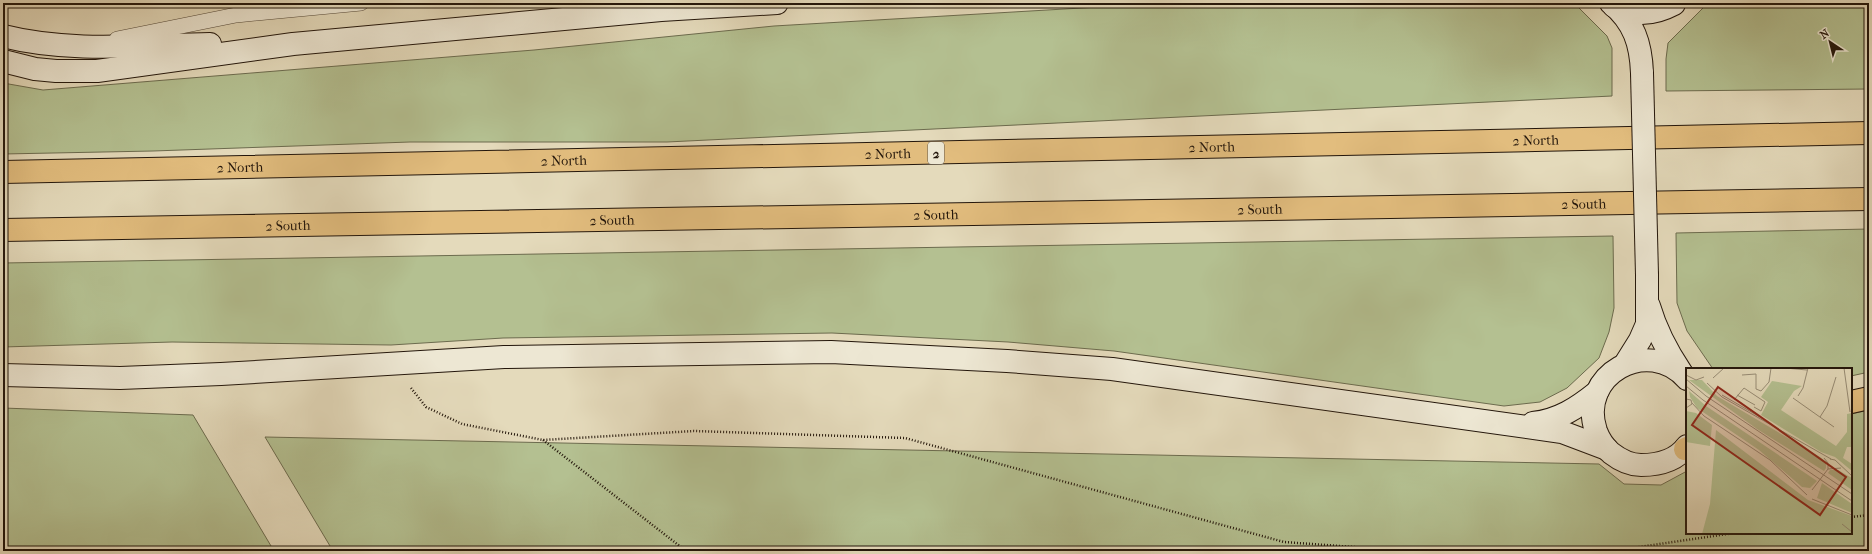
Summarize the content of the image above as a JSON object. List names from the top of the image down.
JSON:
{
  "streets": {
    "highway": ["2 North", "2", "2 South"]
  },
  "north": "top left"
}
